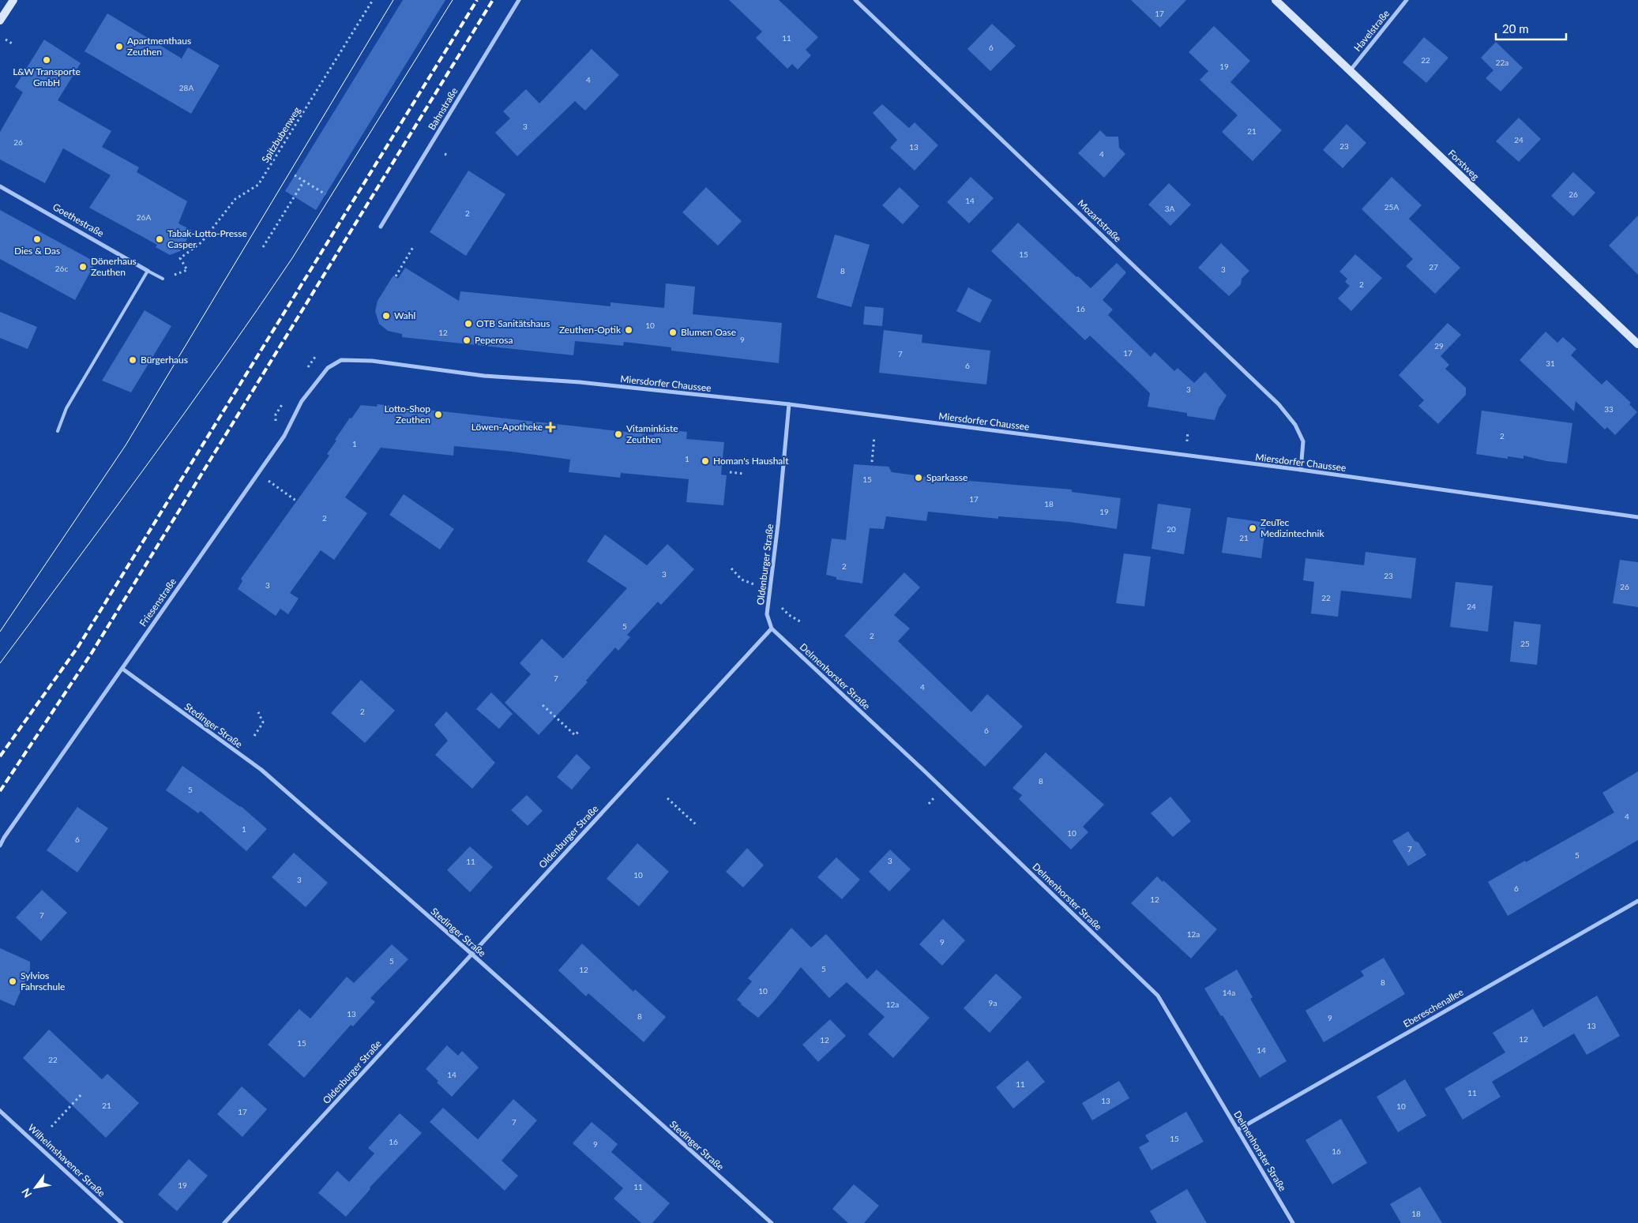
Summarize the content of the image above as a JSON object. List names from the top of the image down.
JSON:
{
  "streets": {
    "main road": ["Forstweg"],
    "street": [
      "Havelstraße",
      "Bahnstraße",
      "Goethestraße",
      "Mozartstraße",
      "Miersdorfer Chaussee",
      "Oldenburger Straße",
      "Friesenstraße",
      "Delmenhorster Straße",
      "Stedinger Straße",
      "Ebereschenallee",
      "Wilhelmshavener Straße"
    ],
    "path": ["Spitzbubenweg"]
  },
  "crossings": [
    ["Havelstraße", "Forstweg"],
    ["Mozartstraße", "Miersdorfer Chaussee"],
    ["Miersdorfer Chaussee", "Oldenburger Straße"],
    ["Miersdorfer Chaussee", "Friesenstraße"],
    ["Oldenburger Straße", "Delmenhorster Straße"],
    ["Oldenburger Straße", "Stedinger Straße"],
    ["Friesenstraße", "Stedinger Straße"],
    ["Delmenhorster Straße", "Ebereschenallee"]
  ],
  "places": {
    "other": [
      "Apartmenthaus Zeuthen",
      "L&W Transporte GmbH",
      "Dies & Das",
      "Tabak-Lotto-Presse Casper",
      "Dönerhaus Zeuthen",
      "Wahl",
      "OTB Sanitätshaus",
      "Zeuthen-Optik",
      "Blumen Oase",
      "Peperosa",
      "Bürgerhaus",
      "Lotto-Shop Zeuthen",
      "Vitaminkiste Zeuthen",
      "Homan's Haushalt",
      "Sparkasse",
      "ZeuTec Medizintechnik",
      "Sylvios Fahrschule"
    ],
    "health": ["Löwen-Apotheke"]
  },
  "house_numbers": [
    "17",
    "11",
    "6",
    "22",
    "22a",
    "19",
    "4",
    "28A",
    "3",
    "21",
    "24",
    "26",
    "23",
    "13",
    "4",
    "26",
    "14",
    "25A",
    "3A",
    "2",
    "26A",
    "15",
    "27",
    "26c",
    "3",
    "8",
    "2",
    "16",
    "10",
    "12",
    "9",
    "29",
    "17",
    "7",
    "31",
    "6",
    "3",
    "33",
    "2",
    "1",
    "1",
    "15",
    "17",
    "18",
    "19",
    "2",
    "20",
    "21",
    "2",
    "3",
    "23",
    "3",
    "26",
    "22",
    "24",
    "5",
    "2",
    "25",
    "7",
    "4",
    "2",
    "6",
    "8",
    "5",
    "4",
    "1",
    "10",
    "6",
    "7",
    "5",
    "3",
    "11",
    "10",
    "3",
    "6",
    "12",
    "7",
    "12a",
    "9",
    "5",
    "5",
    "12",
    "8",
    "10",
    "14a",
    "9a",
    "12a",
    "13",
    "8",
    "9",
    "13",
    "12",
    "12",
    "15",
    "14",
    "22",
    "14",
    "11",
    "11",
    "13",
    "21",
    "10",
    "17",
    "7",
    "15",
    "16",
    "9",
    "16",
    "19",
    "11",
    "18"
  ],
  "scale_bar": "20 m",
  "north": "bottom left"
}
